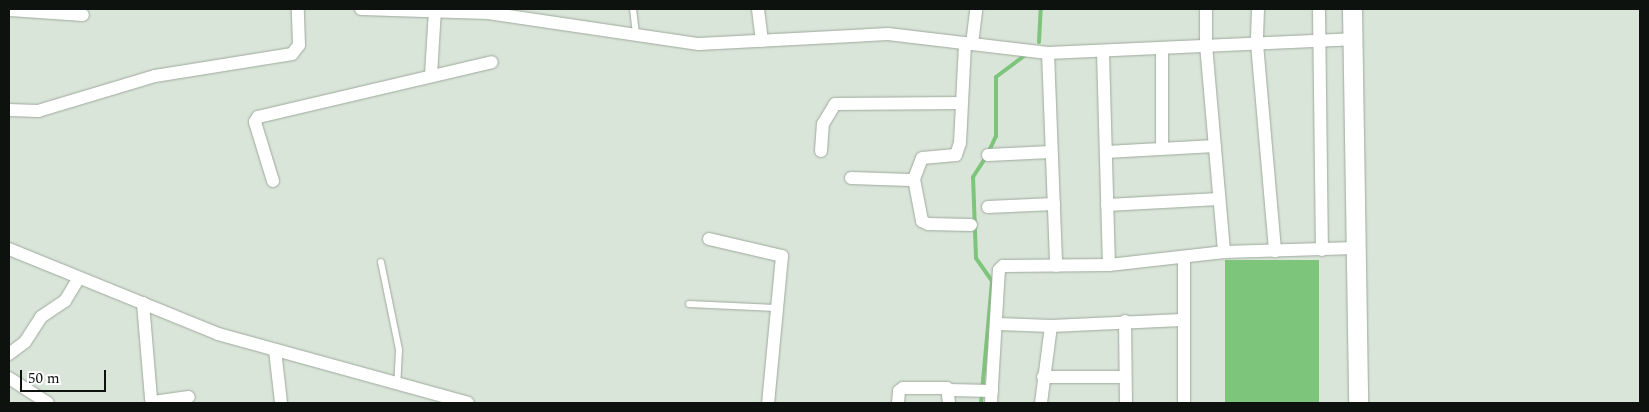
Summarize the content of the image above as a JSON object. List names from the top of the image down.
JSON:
{
  "scale_bar": "50 m"
}
